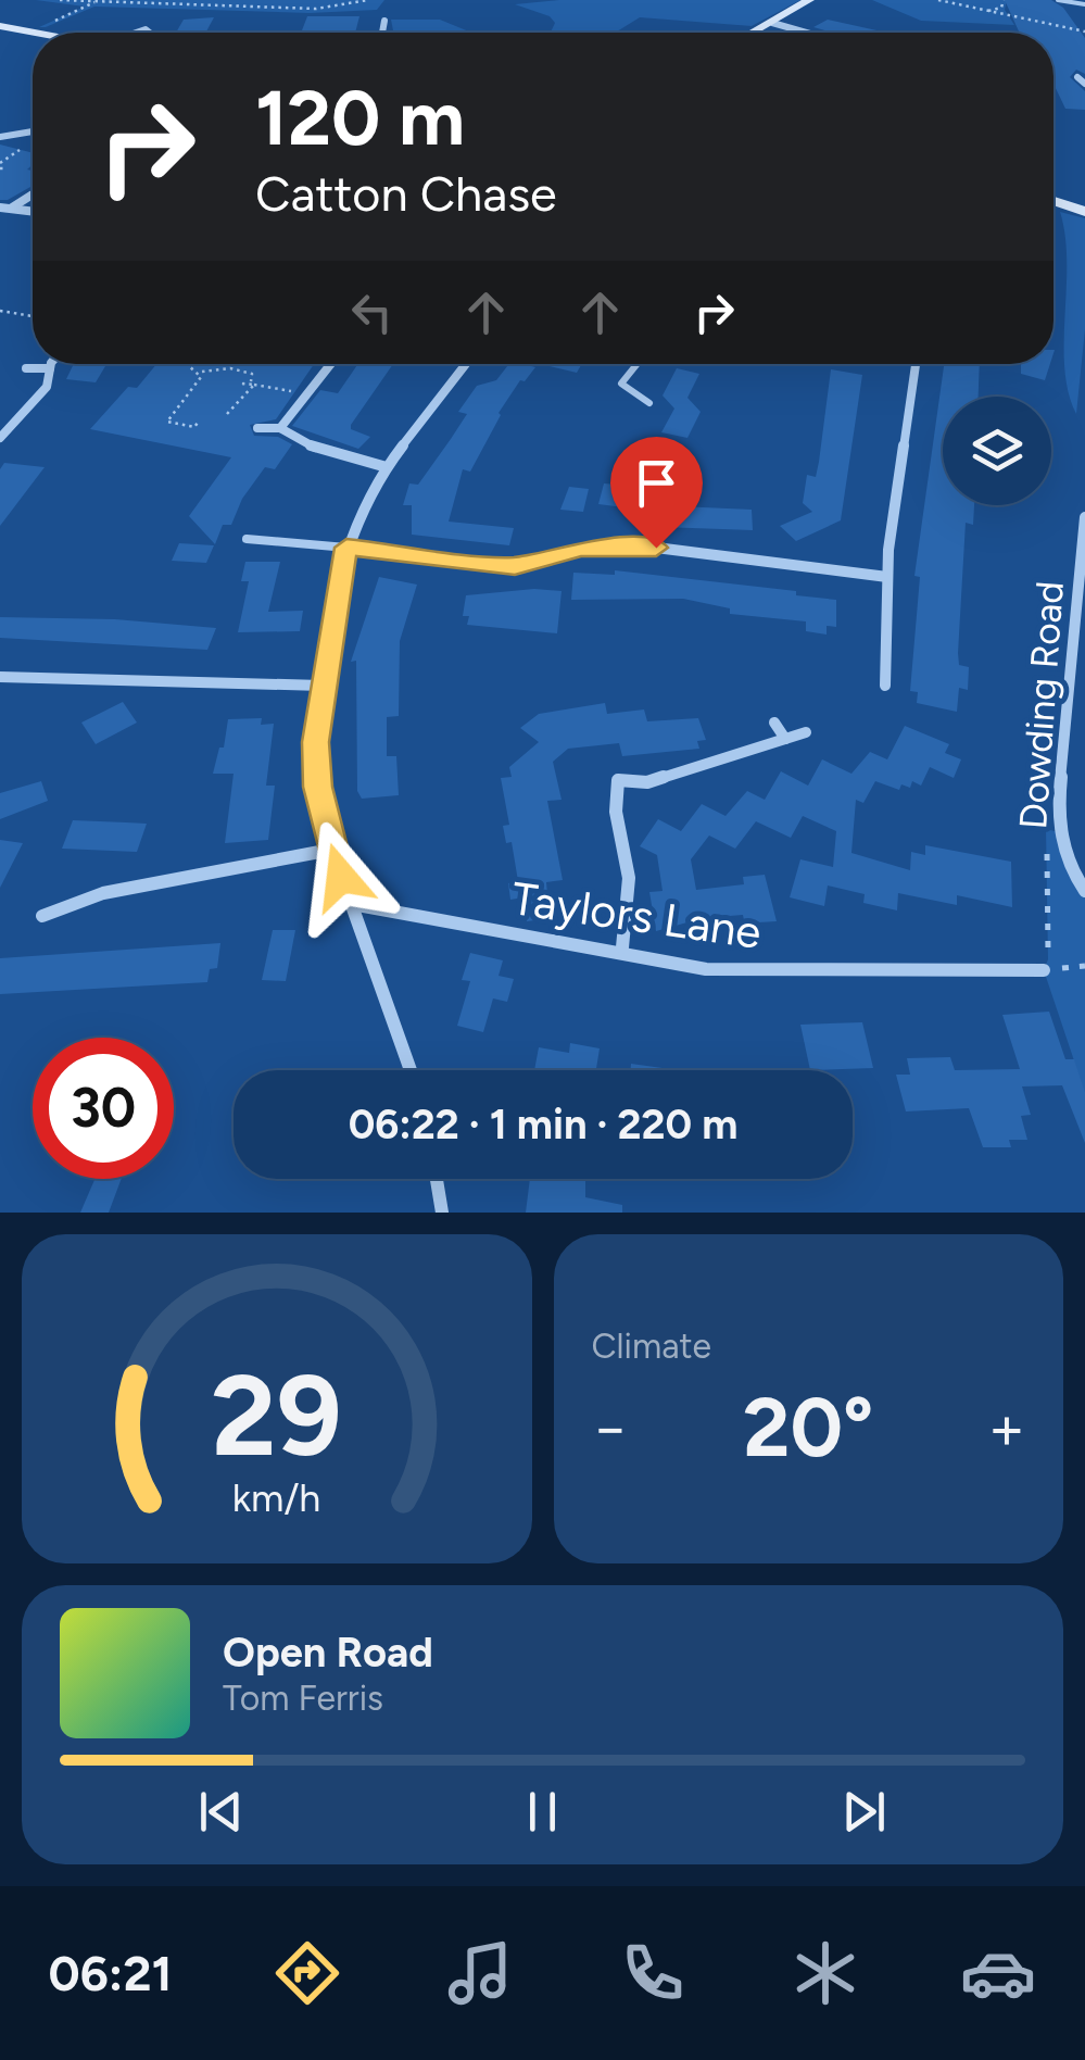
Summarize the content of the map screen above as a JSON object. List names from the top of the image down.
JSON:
{
  "streets": {
    "street": ["Dowding Road", "Taylors Lane"]
  },
  "page": {
    "turn": ["120 m", "Catton Chase"],
    "limit": "30",
    "trip": "06:22 · 1 min · 220 m",
    "tile": "Climate",
    "heat": ["−", "20°", "+"],
    "song": ["Open Road", "Tom Ferris"],
    "tabs": "06:21",
    "gauge": ["29", "km/h"]
  }
}
